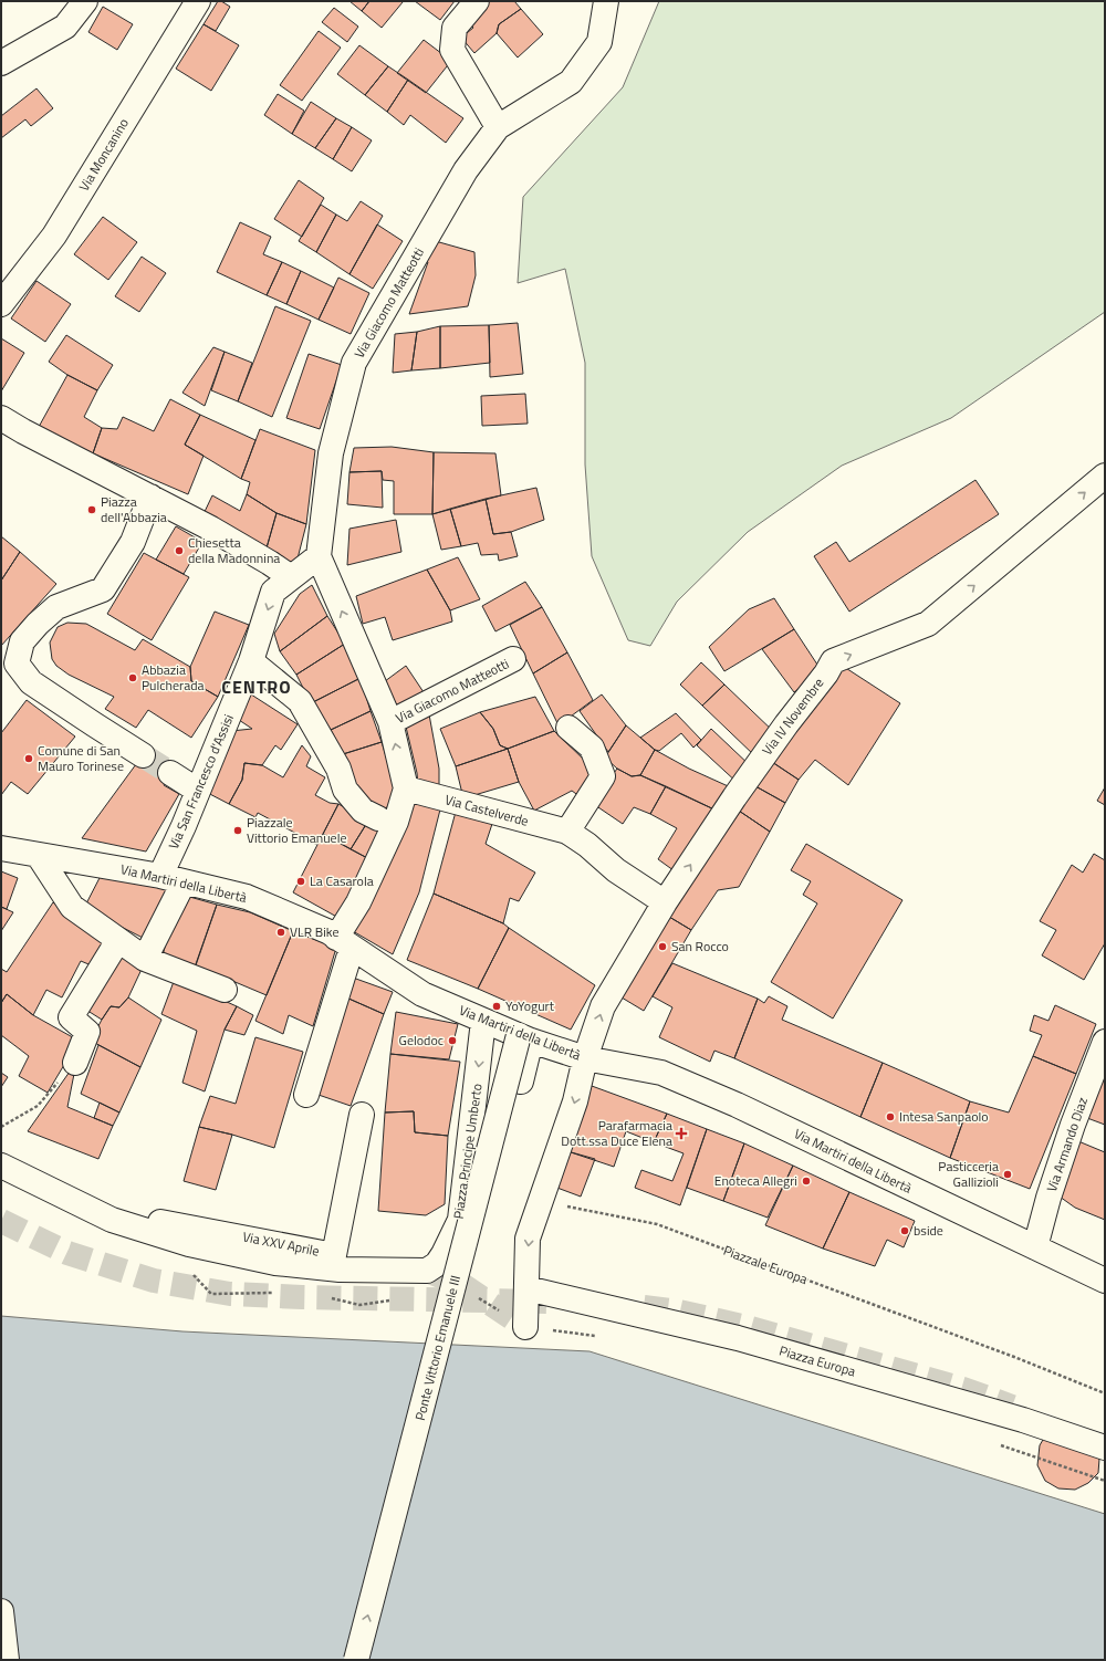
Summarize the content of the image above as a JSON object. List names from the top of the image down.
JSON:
{
  "streets": {
    "street": [
      "Via Moncanino",
      "Via Giacomo Matteotti",
      "Via IV Novembre",
      "Via San Francesco d'Assisi",
      "Via Castelverde",
      "Via Martiri della Libertà",
      "Via Armando Diaz",
      "Piazza Principe Umberto",
      "Via XXV Aprile",
      "Ponte Vittorio Emanuele III",
      "Piazza Europa"
    ],
    "path": ["Piazzale Europa"]
  },
  "crossings": [
    ["Via Giacomo Matteotti", "Via San Francesco d'Assisi"],
    ["Via Giacomo Matteotti", "Via Castelverde"],
    ["Via Giacomo Matteotti", "Via Martiri della Libertà"],
    ["Via IV Novembre", "Via Castelverde"],
    ["Via IV Novembre", "Via Martiri della Libertà"],
    ["Via San Francesco d'Assisi", "Via Martiri della Libertà"],
    ["Via Martiri della Libertà", "Via Armando Diaz"],
    ["Via Martiri della Libertà", "Piazza Principe Umberto"],
    ["Via Martiri della Libertà", "Ponte Vittorio Emanuele III"],
    ["Piazza Principe Umberto", "Via XXV Aprile"]
  ],
  "one_way": ["Via IV Novembre"],
  "districts": ["CENTRO"],
  "places": {
    "other": [
      "Piazza dell'Abbazia",
      "Chiesetta della Madonnina",
      "Abbazia Pulcherada",
      "Comune di San Mauro Torinese",
      "Piazzale Vittorio Emanuele",
      "La Casarola",
      "VLR Bike",
      "San Rocco",
      "YoYogurt",
      "Gelodoc",
      "Intesa Sanpaolo",
      "Pasticceria Gallizioli",
      "Enoteca Allegri",
      "bside"
    ],
    "health": ["Parafarmacia Dott.ssa Duce Elena"]
  }
}
